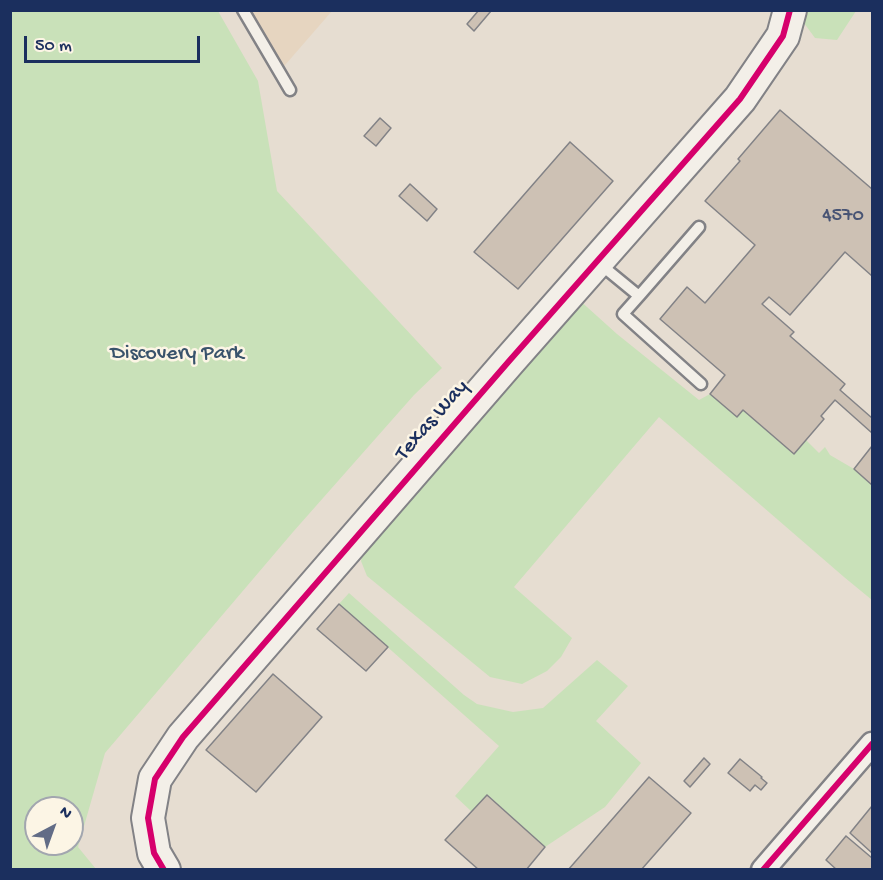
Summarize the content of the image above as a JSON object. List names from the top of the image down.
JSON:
{
  "streets": {
    "street": ["Texas Way"]
  },
  "parks": ["Discovery Park"],
  "house_numbers": ["4570"],
  "scale_bar": "50 m",
  "north": "top right"
}
